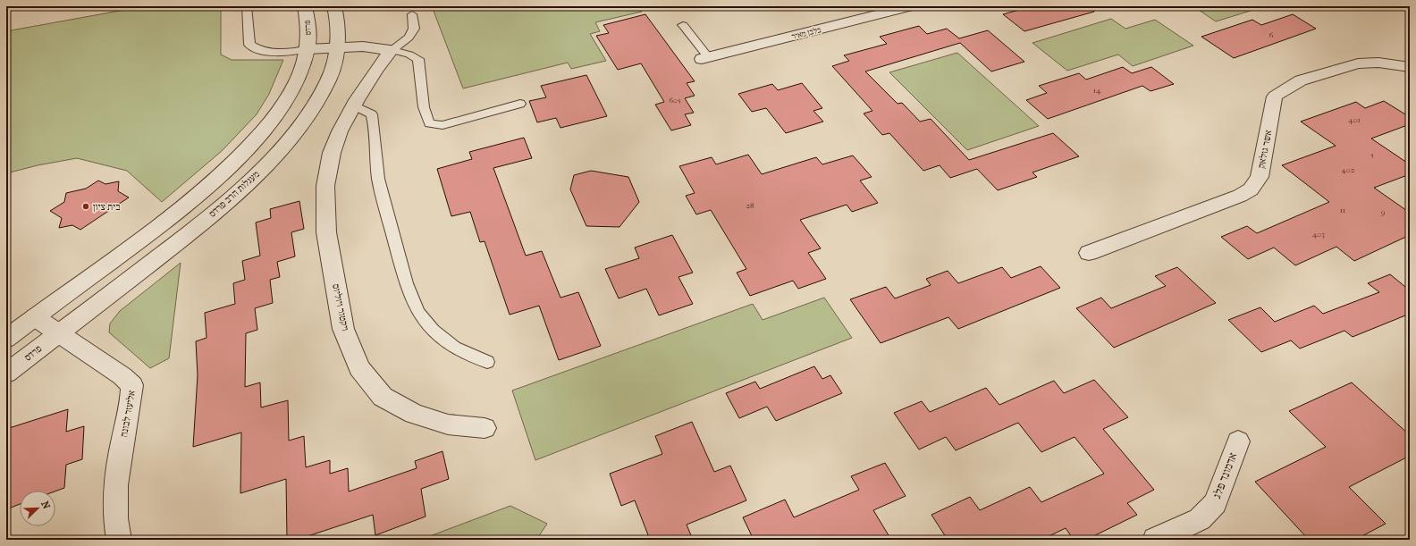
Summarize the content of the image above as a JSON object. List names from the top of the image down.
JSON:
{
  "streets": {
    "street": [
      "פרדס",
      "בלבן מאיר",
      "אשר גולאק",
      "מעגלות הרב פרדס",
      "ויקטור ויוליוס",
      "אליעזר לבונה",
      "אדמונד פלג"
    ]
  },
  "crossings": [
    ["פרדס", "מעגלות הרב פרדס"],
    ["פרדס", "אליעזר לבונה"],
    ["מעגלות הרב פרדס", "אליעזר לבונה"]
  ],
  "places": ["בית ציון"],
  "house_numbers": [
    "6",
    "14",
    "605",
    "401",
    "5",
    "402",
    "28",
    "11",
    "9",
    "403"
  ],
  "north": "top right"
}
